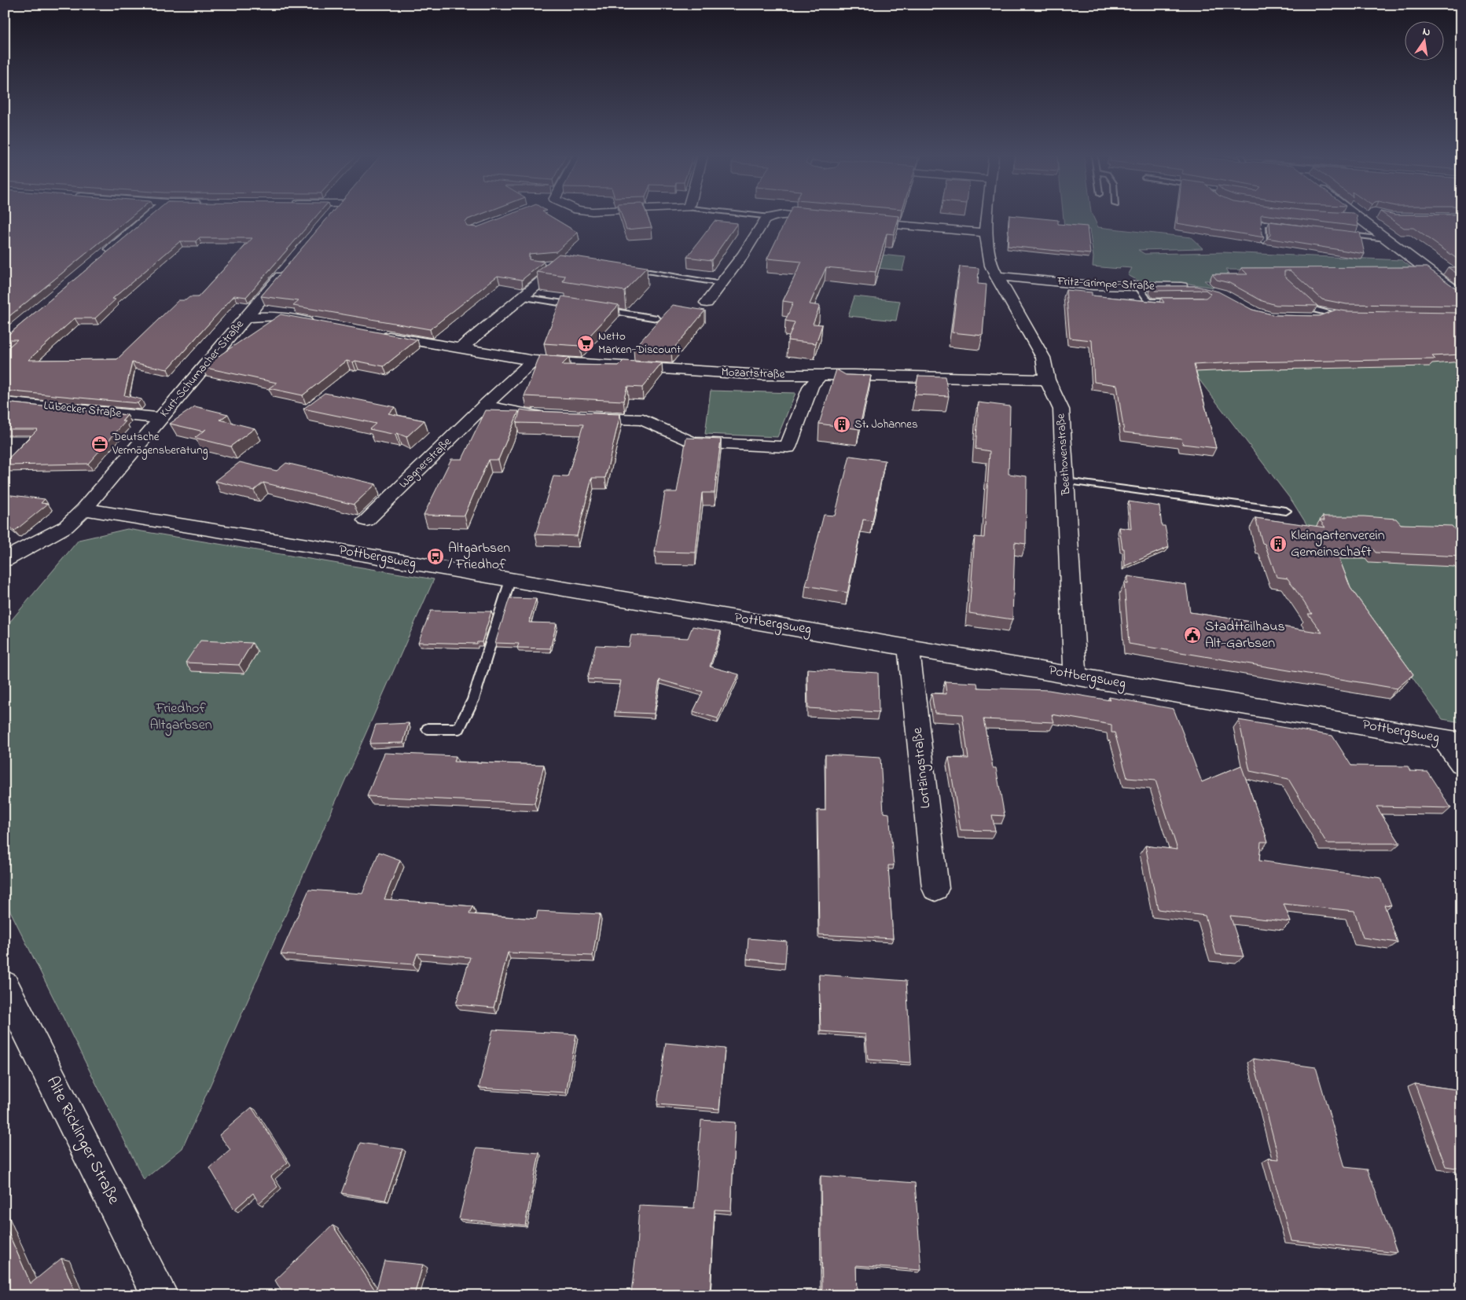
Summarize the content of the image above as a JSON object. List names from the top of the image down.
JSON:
{
  "streets": {
    "street": [
      "Fritz-Grimpe-Straße",
      "Kurt-Schumacher-Straße",
      "Mozartstraße",
      "Lübecker Straße",
      "Beethovenstraße",
      "Wagnerstraße",
      "Pottbergsweg",
      "Lortzingstraße",
      "Alte Ricklinger Straße"
    ]
  },
  "crossings": [
    ["Fritz-Grimpe-Straße", "Beethovenstraße"],
    ["Kurt-Schumacher-Straße", "Lübecker Straße"],
    ["Kurt-Schumacher-Straße", "Pottbergsweg"],
    ["Mozartstraße", "Beethovenstraße"],
    ["Mozartstraße", "Wagnerstraße"],
    ["Beethovenstraße", "Pottbergsweg"],
    ["Pottbergsweg", "Lortzingstraße"]
  ],
  "parks": ["Friedhof Altgarbsen"],
  "places": {
    "supermarket": ["Netto Marken-Discount"],
    "building": ["St. Johannes", "Kleingartenverein Gemeinschaft"],
    "office": ["Deutsche Vermögensberatung"],
    "bus stop": ["Altgarbsen / Friedhof"],
    "public building": ["Stadtteilhaus Alt-Garbsen"]
  },
  "north": "top"
}
